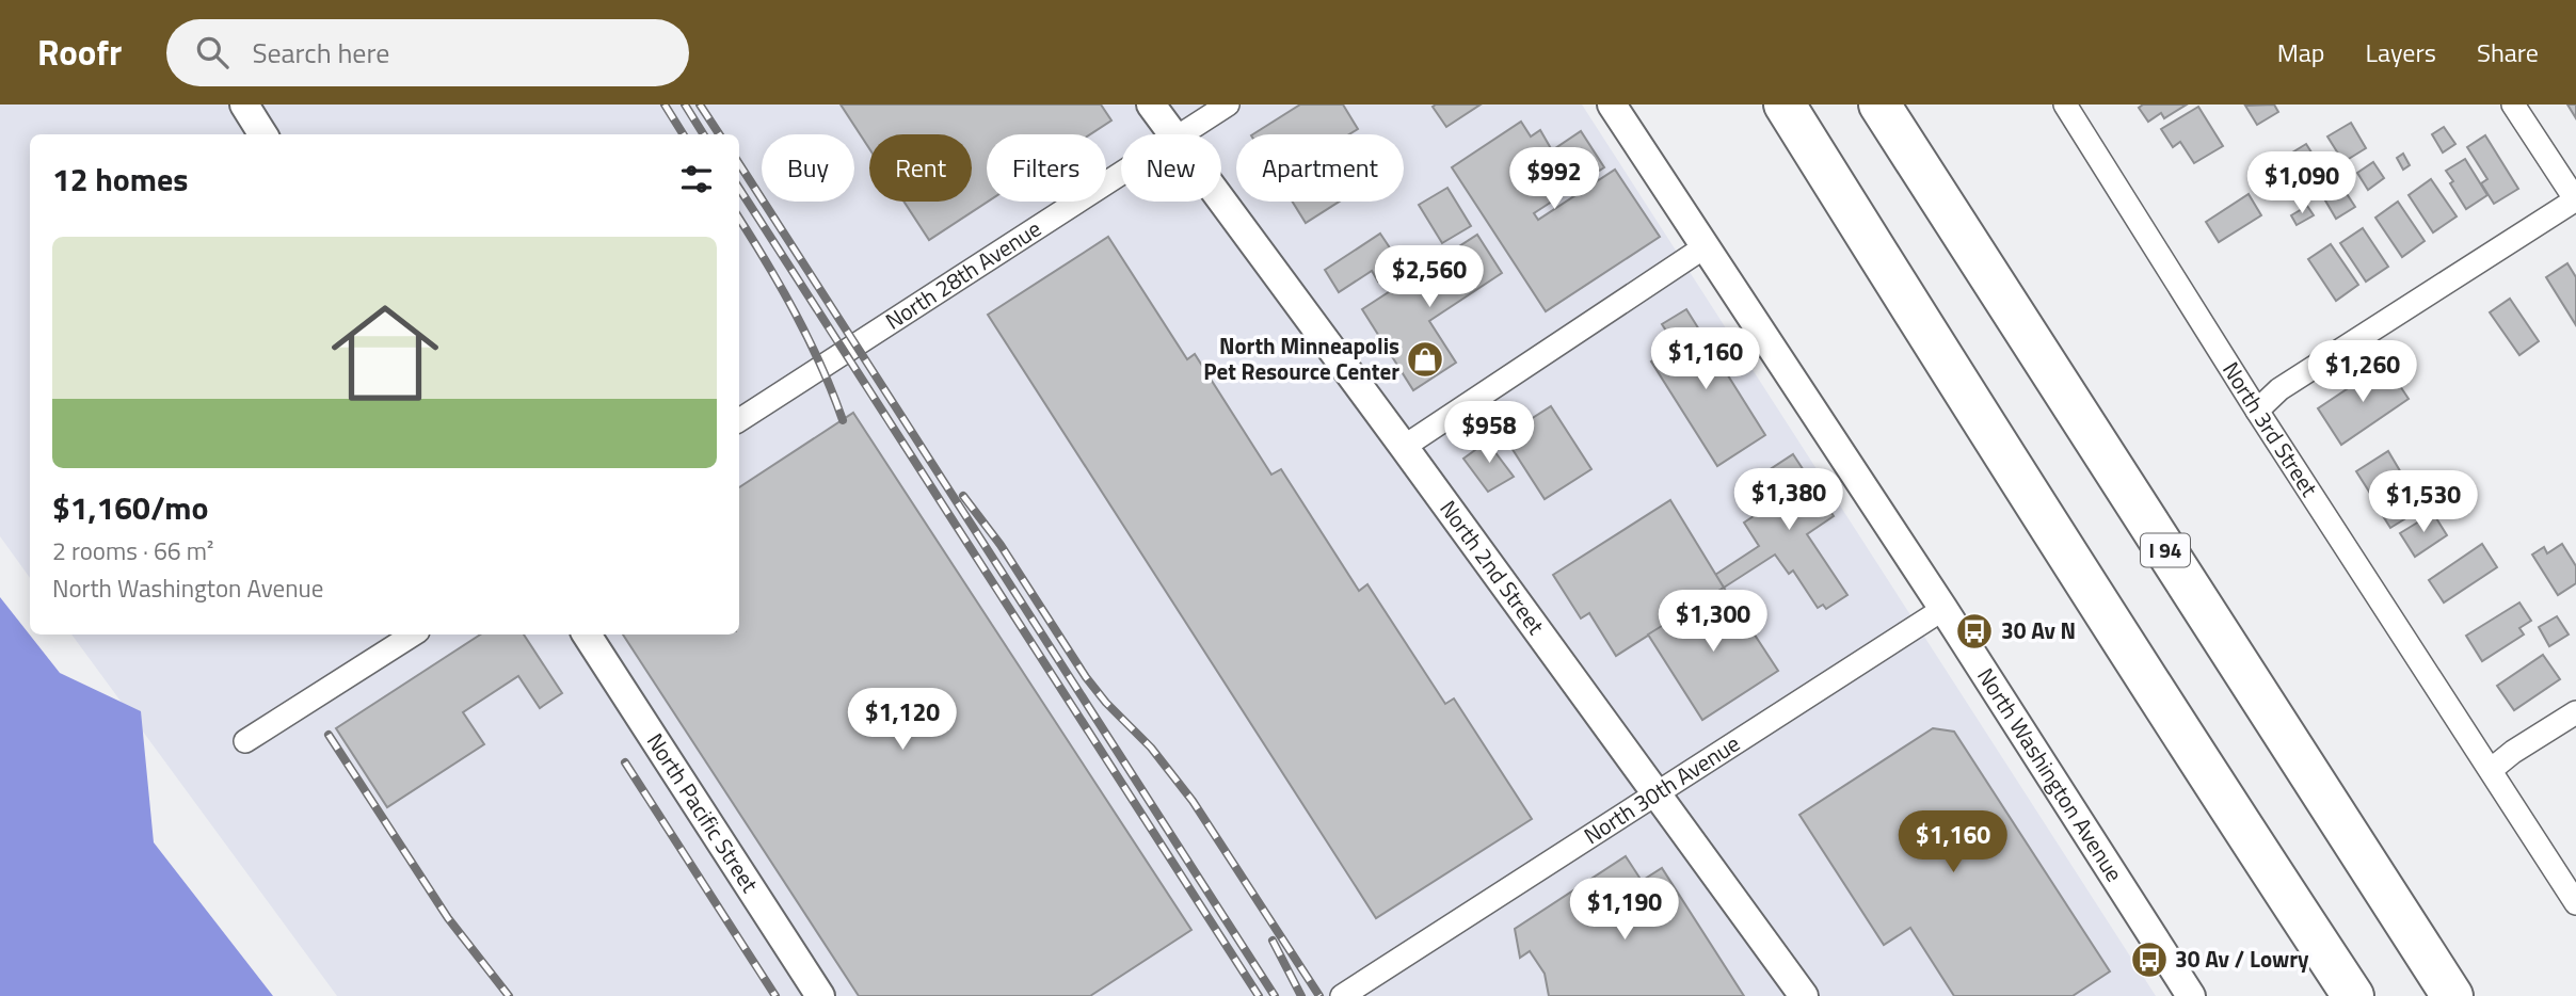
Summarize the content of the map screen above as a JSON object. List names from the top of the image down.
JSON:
{
  "streets": {
    "highway": ["I 94"],
    "street": [
      "North 28th Avenue",
      "North 3rd Street",
      "North 2nd Street",
      "North Washington Avenue",
      "North 30th Avenue",
      "North Pacific Street"
    ]
  },
  "crossings": [
    ["North 2nd Street", "North 30th Avenue"],
    ["North Washington Avenue", "North 30th Avenue"]
  ],
  "places": {
    "shop": ["North Minneapolis Pet Resource Center"],
    "bus stop": ["30 Av N", "30 Av / Lowry"]
  },
  "page": {
    "header": "Roofr",
    "search": "Search here",
    "nav": ["Map", "Layers", "Share"],
    "chip": [
      "Buy",
      "Rent",
      "Filters",
      "New",
      "Apartment"
    ],
    "heading": "12 homes",
    "price": [
      "$992",
      "$1,090",
      "$2,560",
      "$1,160",
      "$1,260",
      "$958",
      "$1,380",
      "$1,530",
      "$1,300",
      "$1,120",
      "$1,160",
      "$1,190"
    ],
    "list": [
      {
        "name": "$1,160/mo",
        "note": "2 rooms · 66 m² · North Washington Avenue"
      }
    ]
  }
}
